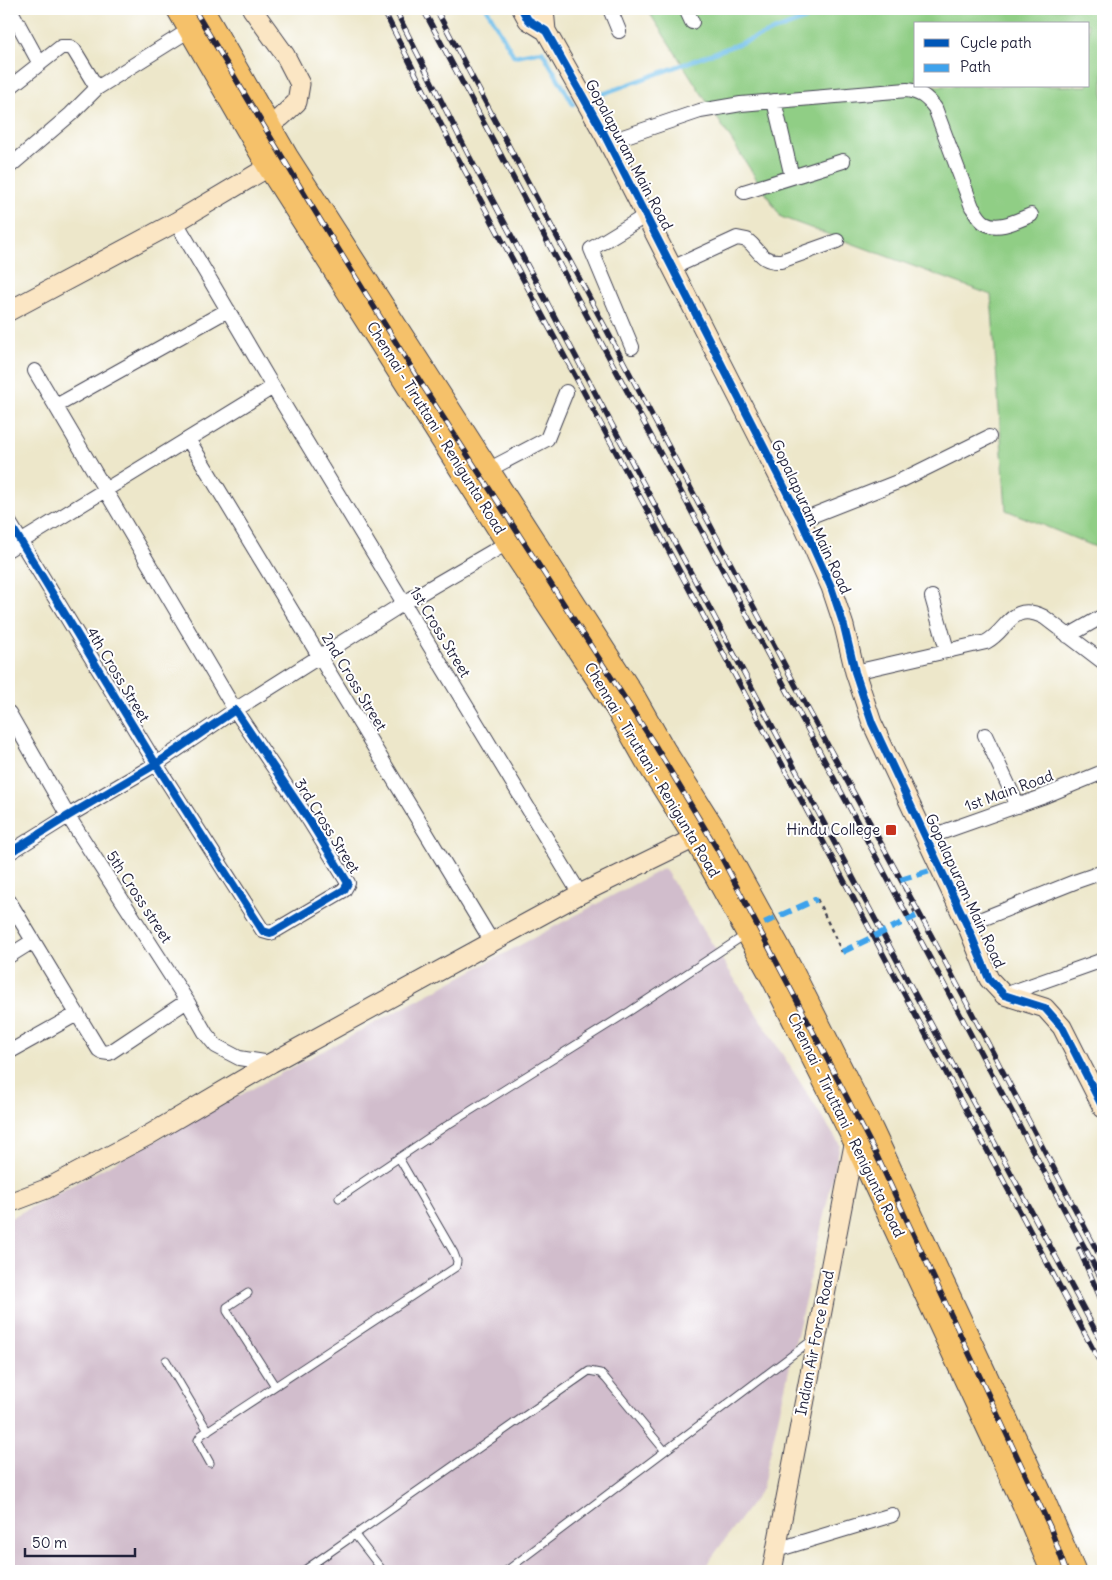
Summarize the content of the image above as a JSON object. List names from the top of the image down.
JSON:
{
  "streets": {
    "highway": ["Chennai - Tiruttani - Renigunta Road"],
    "street": [
      "Gopalapuram Main Road",
      "1st Cross Street",
      "4th Cross Street",
      "2nd Cross Street",
      "1st Main Road",
      "3rd Cross Street",
      "5th Cross street",
      "Indian Air Force Road"
    ]
  },
  "crossings": [
    ["Gopalapuram Main Road", "1st Main Road"],
    ["Chennai - Tiruttani - Renigunta Road", "Indian Air Force Road"],
    ["4th Cross Street", "3rd Cross Street"]
  ],
  "places": {
    "transit": ["Hindu College"]
  },
  "legend": ["Cycle path", "Path"],
  "scale_bar": "50 m"
}
